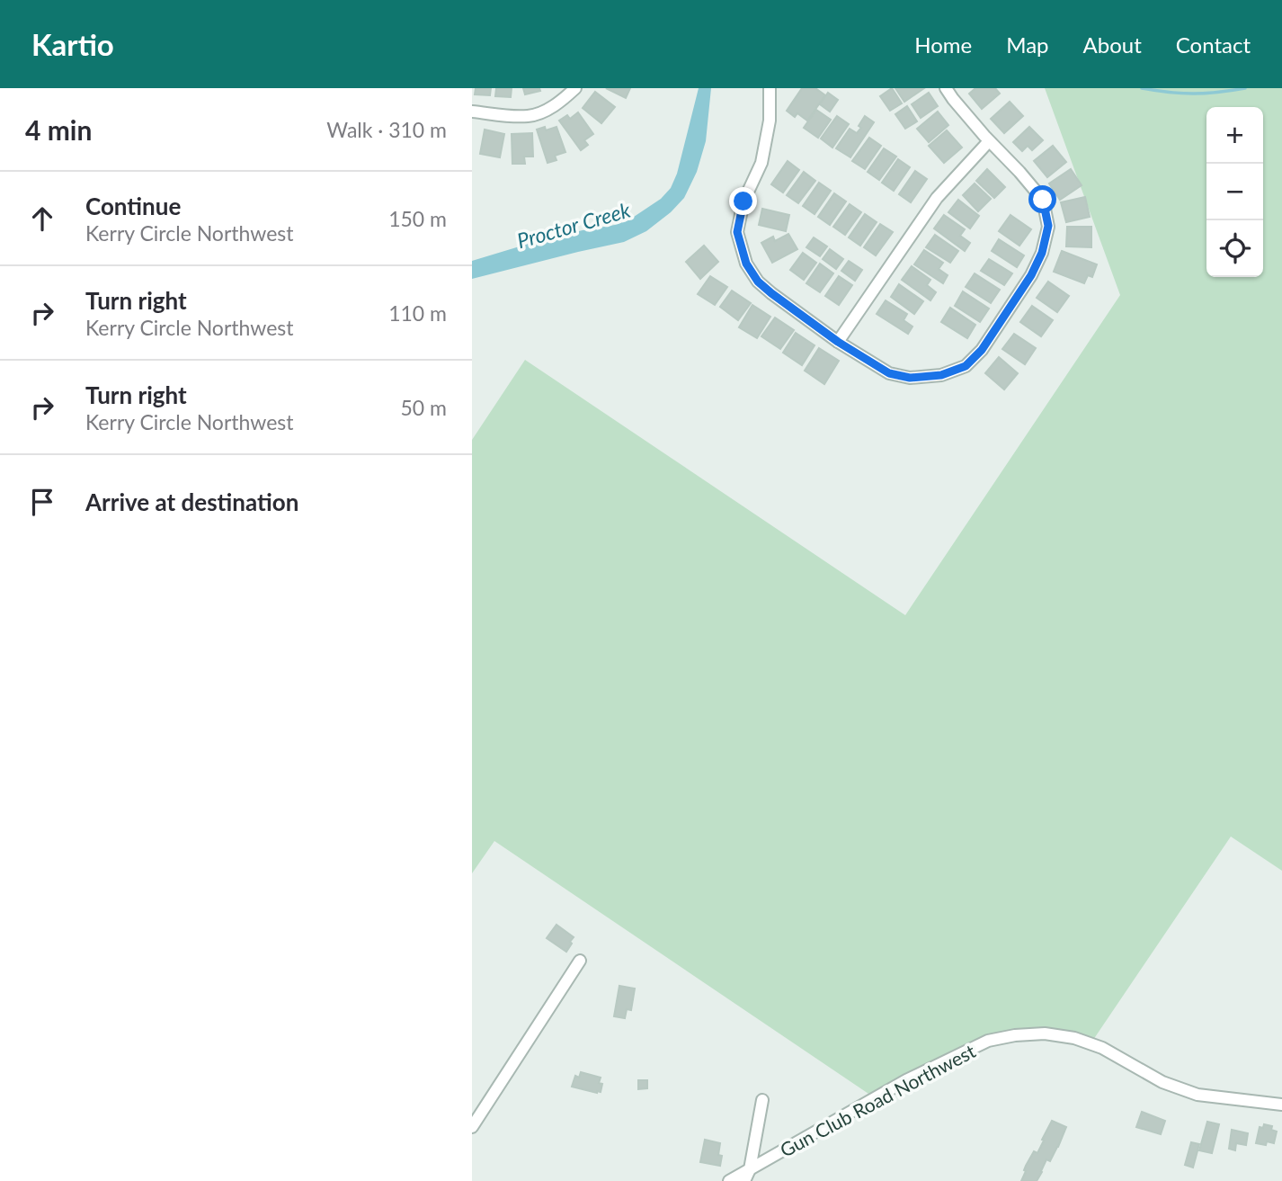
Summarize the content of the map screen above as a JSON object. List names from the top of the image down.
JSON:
{
  "streets": {
    "street": ["Gun Club Road Northwest"]
  },
  "water": ["Proctor Creek"],
  "page": {
    "header": "Kartio",
    "nav": [
      "Home",
      "Map",
      "About",
      "Contact"
    ],
    "heading": ["4 min", "Walk · 310 m"],
    "map_buttons": ["+", "−"],
    "list": [
      ["Continue", "Kerry Circle Northwest", "150 m"],
      ["Turn right", "Kerry Circle Northwest", "110 m"],
      ["Turn right", "Kerry Circle Northwest", "50 m"],
      "Arrive at destination"
    ]
  }
}
